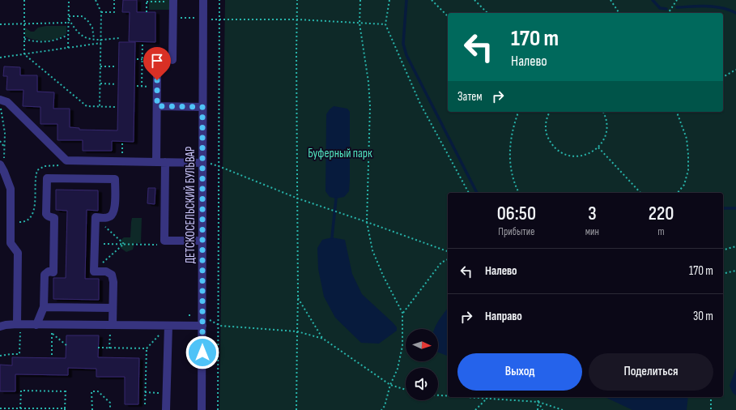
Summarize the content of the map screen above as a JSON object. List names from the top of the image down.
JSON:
{
  "streets": {
    "street": ["ДЕТСКОСЕЛЬСКИЙ БУЛЬВАР"]
  },
  "parks": ["Буферный парк"],
  "north": "right",
  "page": {
    "turn": ["170 m", "Налево"],
    "then": "Затем",
    "eta": [
      "06:50",
      "Прибытие",
      "3",
      "мин",
      "220",
      "m"
    ],
    "list": [
      {
        "name": "Налево",
        "value": "170 m"
      },
      {
        "name": "Направо",
        "value": "30 m"
      }
    ],
    "buttons": ["Выход", "Поделиться"]
  }
}
